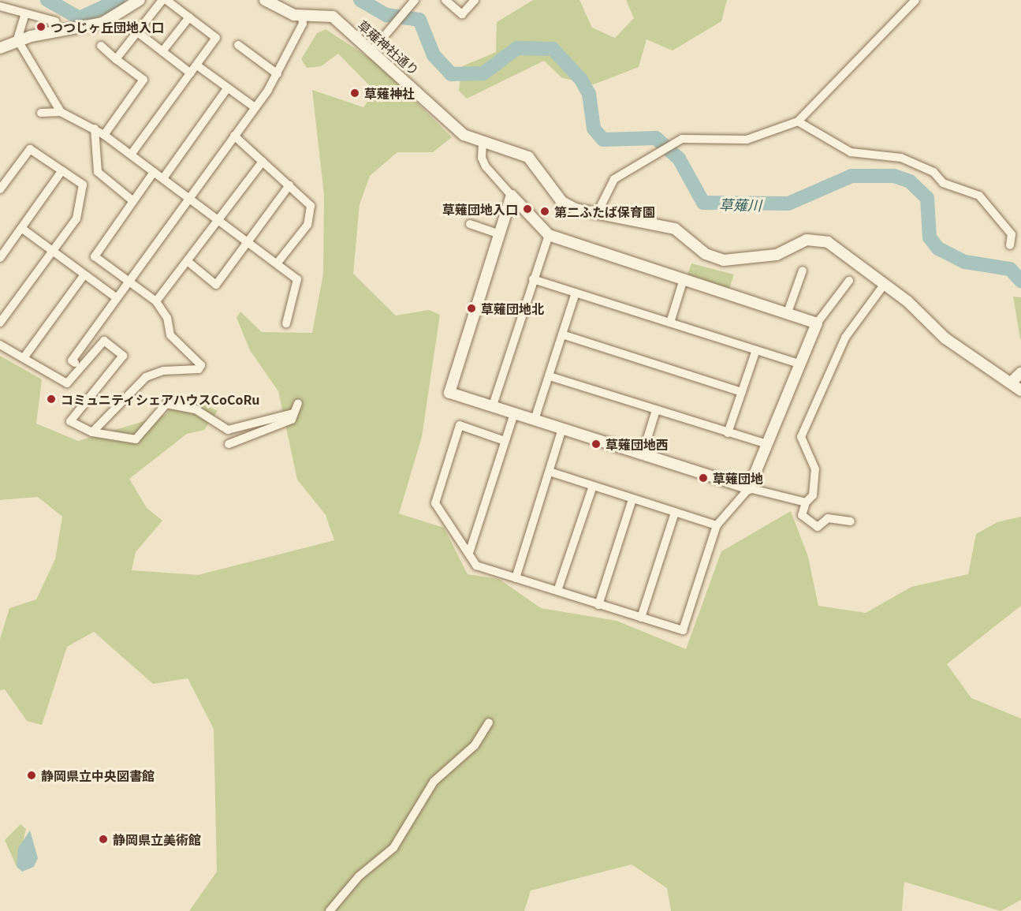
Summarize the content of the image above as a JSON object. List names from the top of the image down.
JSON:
{
  "streets": {
    "street": ["草薙神社通り"]
  },
  "water": ["草薙川"],
  "places": [
    "つつじヶ丘団地入口",
    "草薙神社",
    "草薙団地入口",
    "第二ふたば保育園",
    "草薙団地北",
    "コミュニティシェアハウスCoCoRu",
    "草薙団地西",
    "草薙団地",
    "静岡県立中央図書館",
    "静岡県立美術館"
  ]
}
